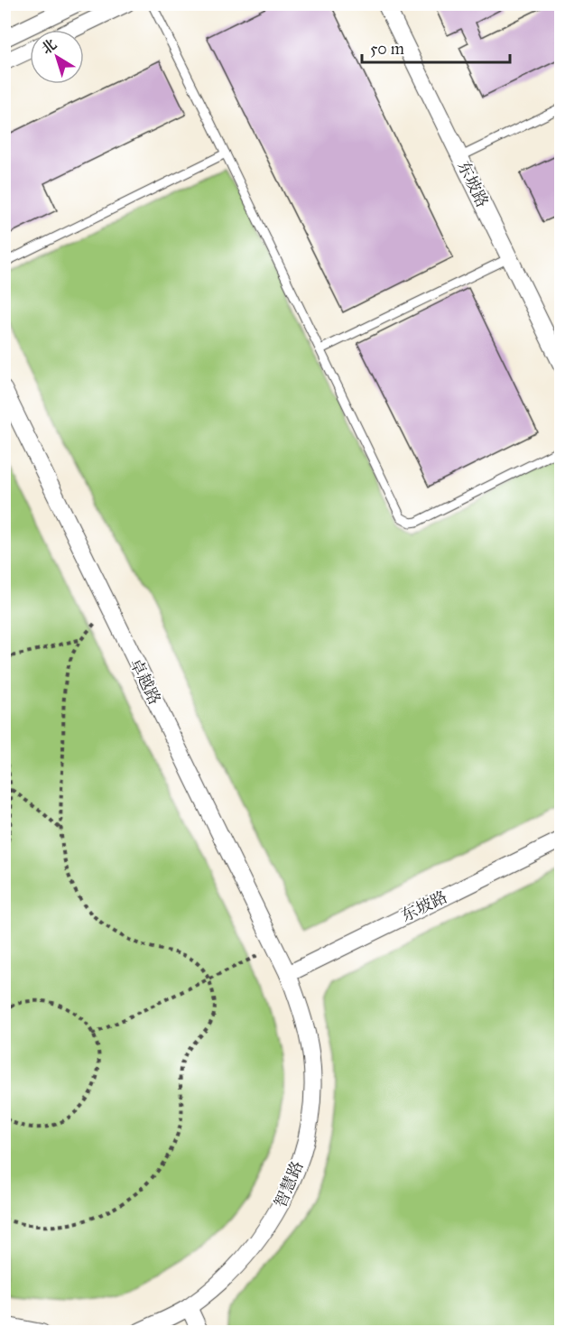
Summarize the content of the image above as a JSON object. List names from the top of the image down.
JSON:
{
  "streets": {
    "street": ["东坡路", "卓越路", "智慧路"]
  },
  "crossings": [
    ["东坡路", "卓越路"],
    ["东坡路", "智慧路"],
    ["卓越路", "智慧路"]
  ],
  "scale_bar": "50 m",
  "north": "top left"
}
